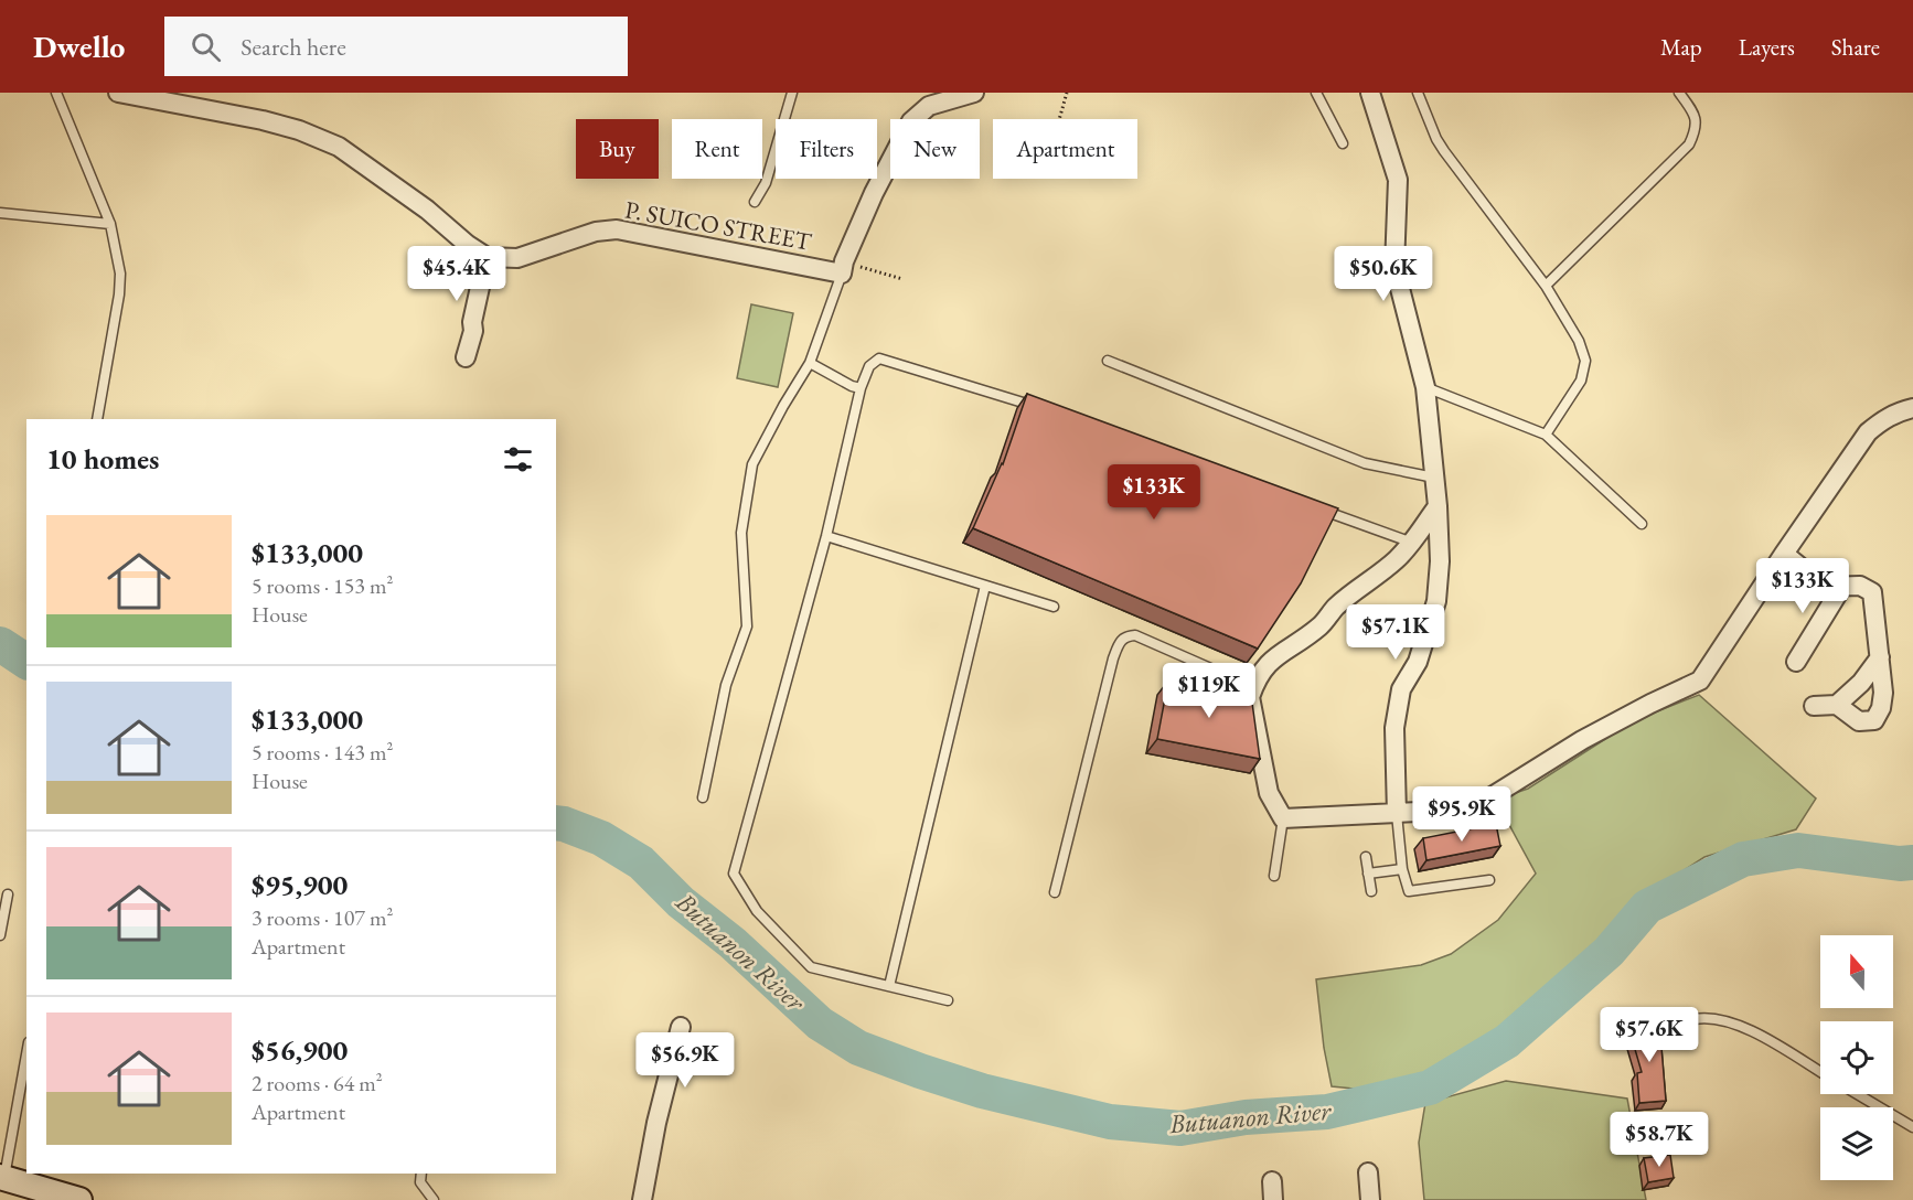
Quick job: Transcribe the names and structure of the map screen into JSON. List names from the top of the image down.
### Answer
{
  "streets": {
    "street": ["P. SUICO STREET"]
  },
  "water": ["Butuanon River"],
  "north": "top",
  "page": {
    "header": "Dwello",
    "search": "Search here",
    "nav": ["Map", "Layers", "Share"],
    "chip": [
      "Buy",
      "Rent",
      "Filters",
      "New",
      "Apartment"
    ],
    "price": [
      "$45.4K",
      "$50.6K",
      "$133K",
      "$133K",
      "$57.1K",
      "$119K",
      "$95.9K",
      "$57.6K",
      "$56.9K",
      "$58.7K"
    ],
    "heading": "10 homes",
    "list": [
      {
        "name": "$133,000",
        "note": "5 rooms · 153 m² · House"
      },
      {
        "name": "$133,000",
        "note": "5 rooms · 143 m² · House"
      },
      {
        "name": "$95,900",
        "note": "3 rooms · 107 m² · Apartment"
      },
      {
        "name": "$56,900",
        "note": "2 rooms · 64 m² · Apartment"
      }
    ]
  }
}
